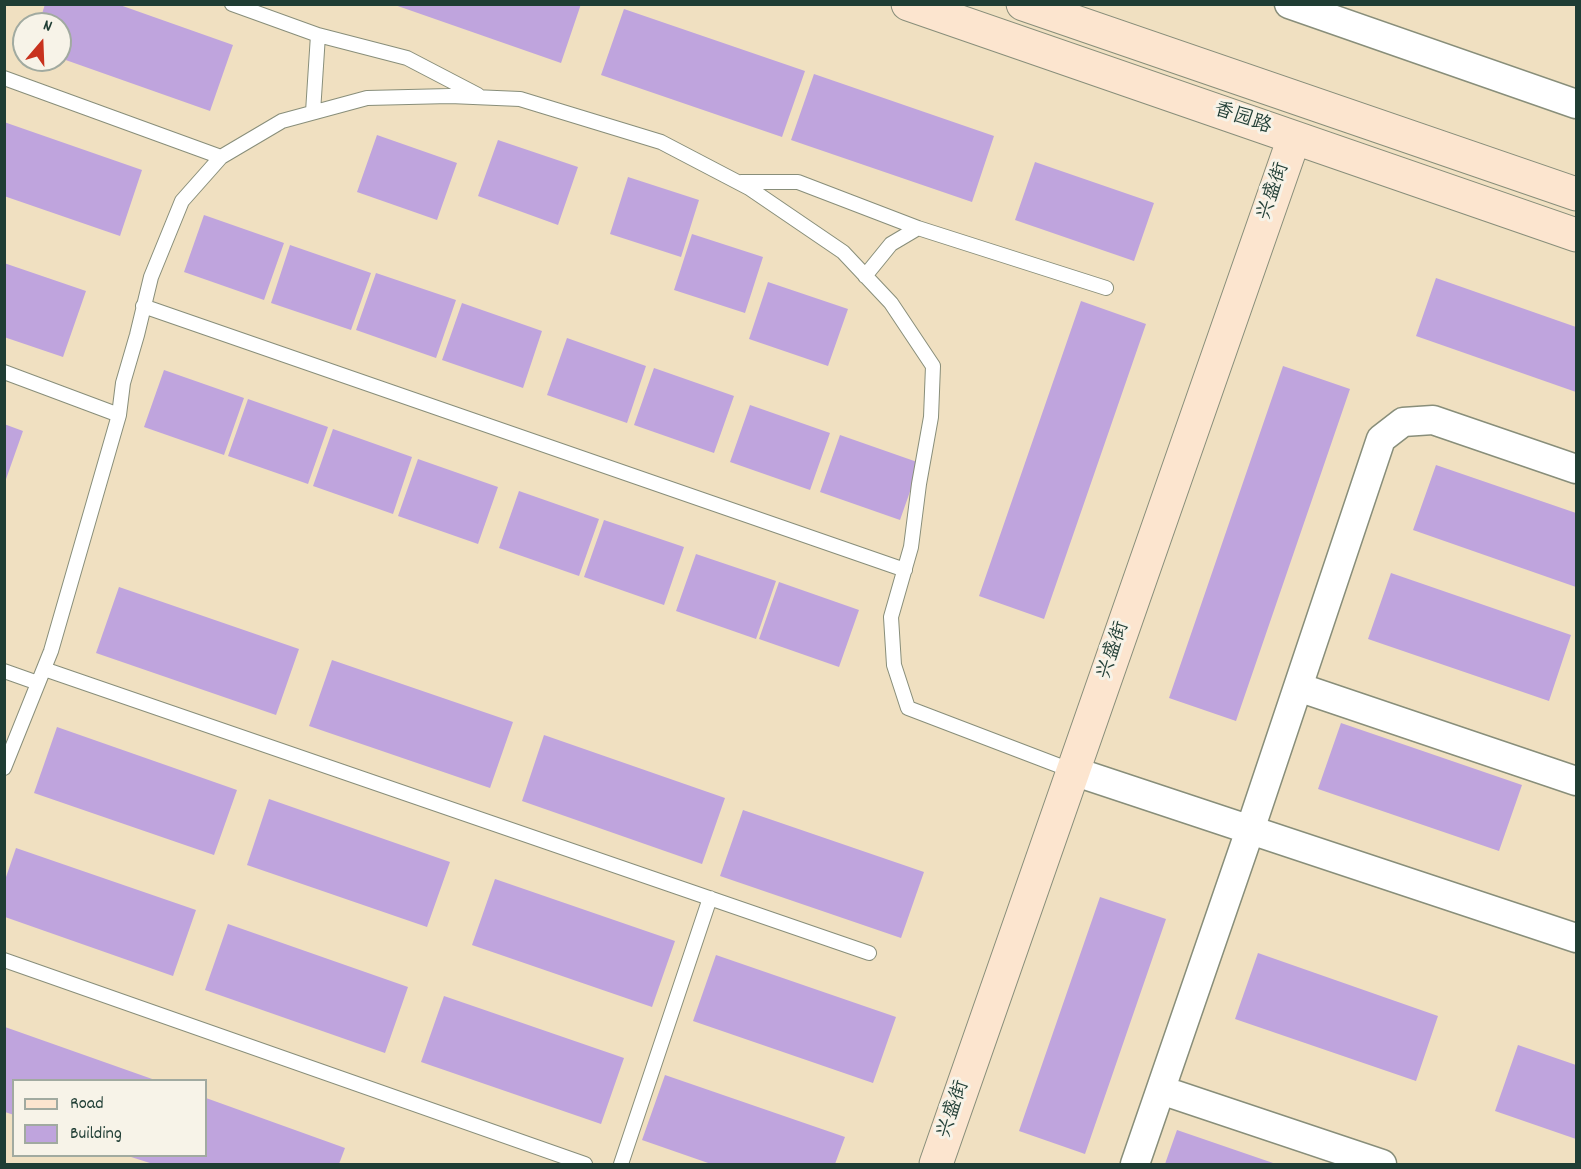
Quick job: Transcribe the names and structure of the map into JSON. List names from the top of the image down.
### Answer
{
  "streets": {
    "street": ["香园路", "兴盛街"]
  },
  "crossings": [
    ["香园路", "兴盛街"]
  ],
  "legend": ["Road", "Building"],
  "north": "top"
}
